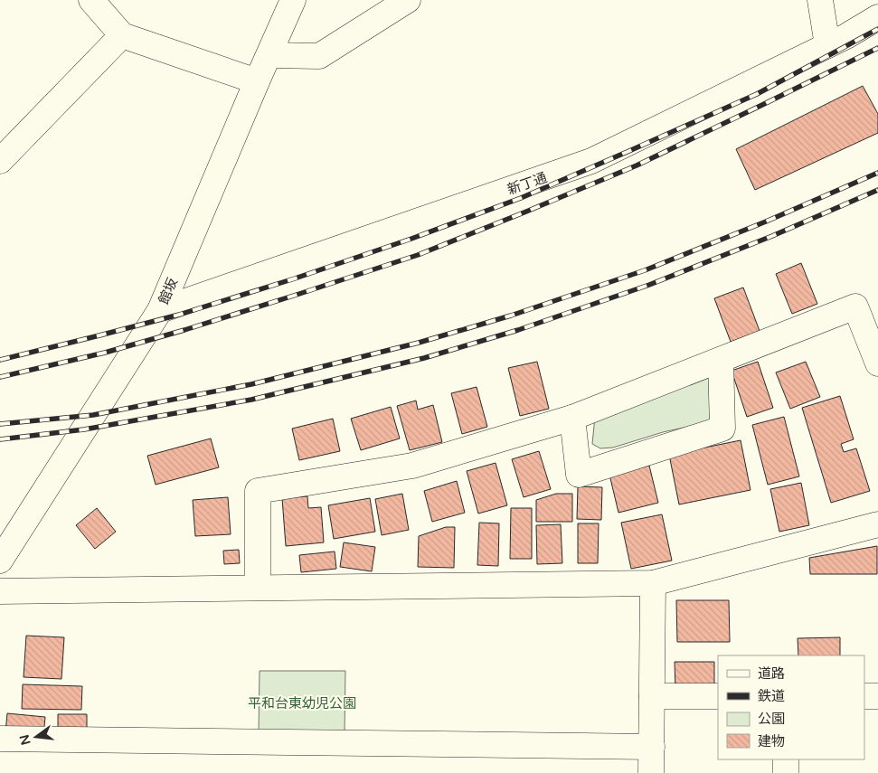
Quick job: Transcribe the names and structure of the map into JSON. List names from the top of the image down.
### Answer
{
  "streets": {
    "street": ["新丁通", "館坂"]
  },
  "crossings": [
    ["新丁通", "館坂"]
  ],
  "parks": ["平和台東幼児公園"],
  "legend": [
    "道路",
    "鉄道",
    "公園",
    "建物"
  ],
  "north": "left"
}
